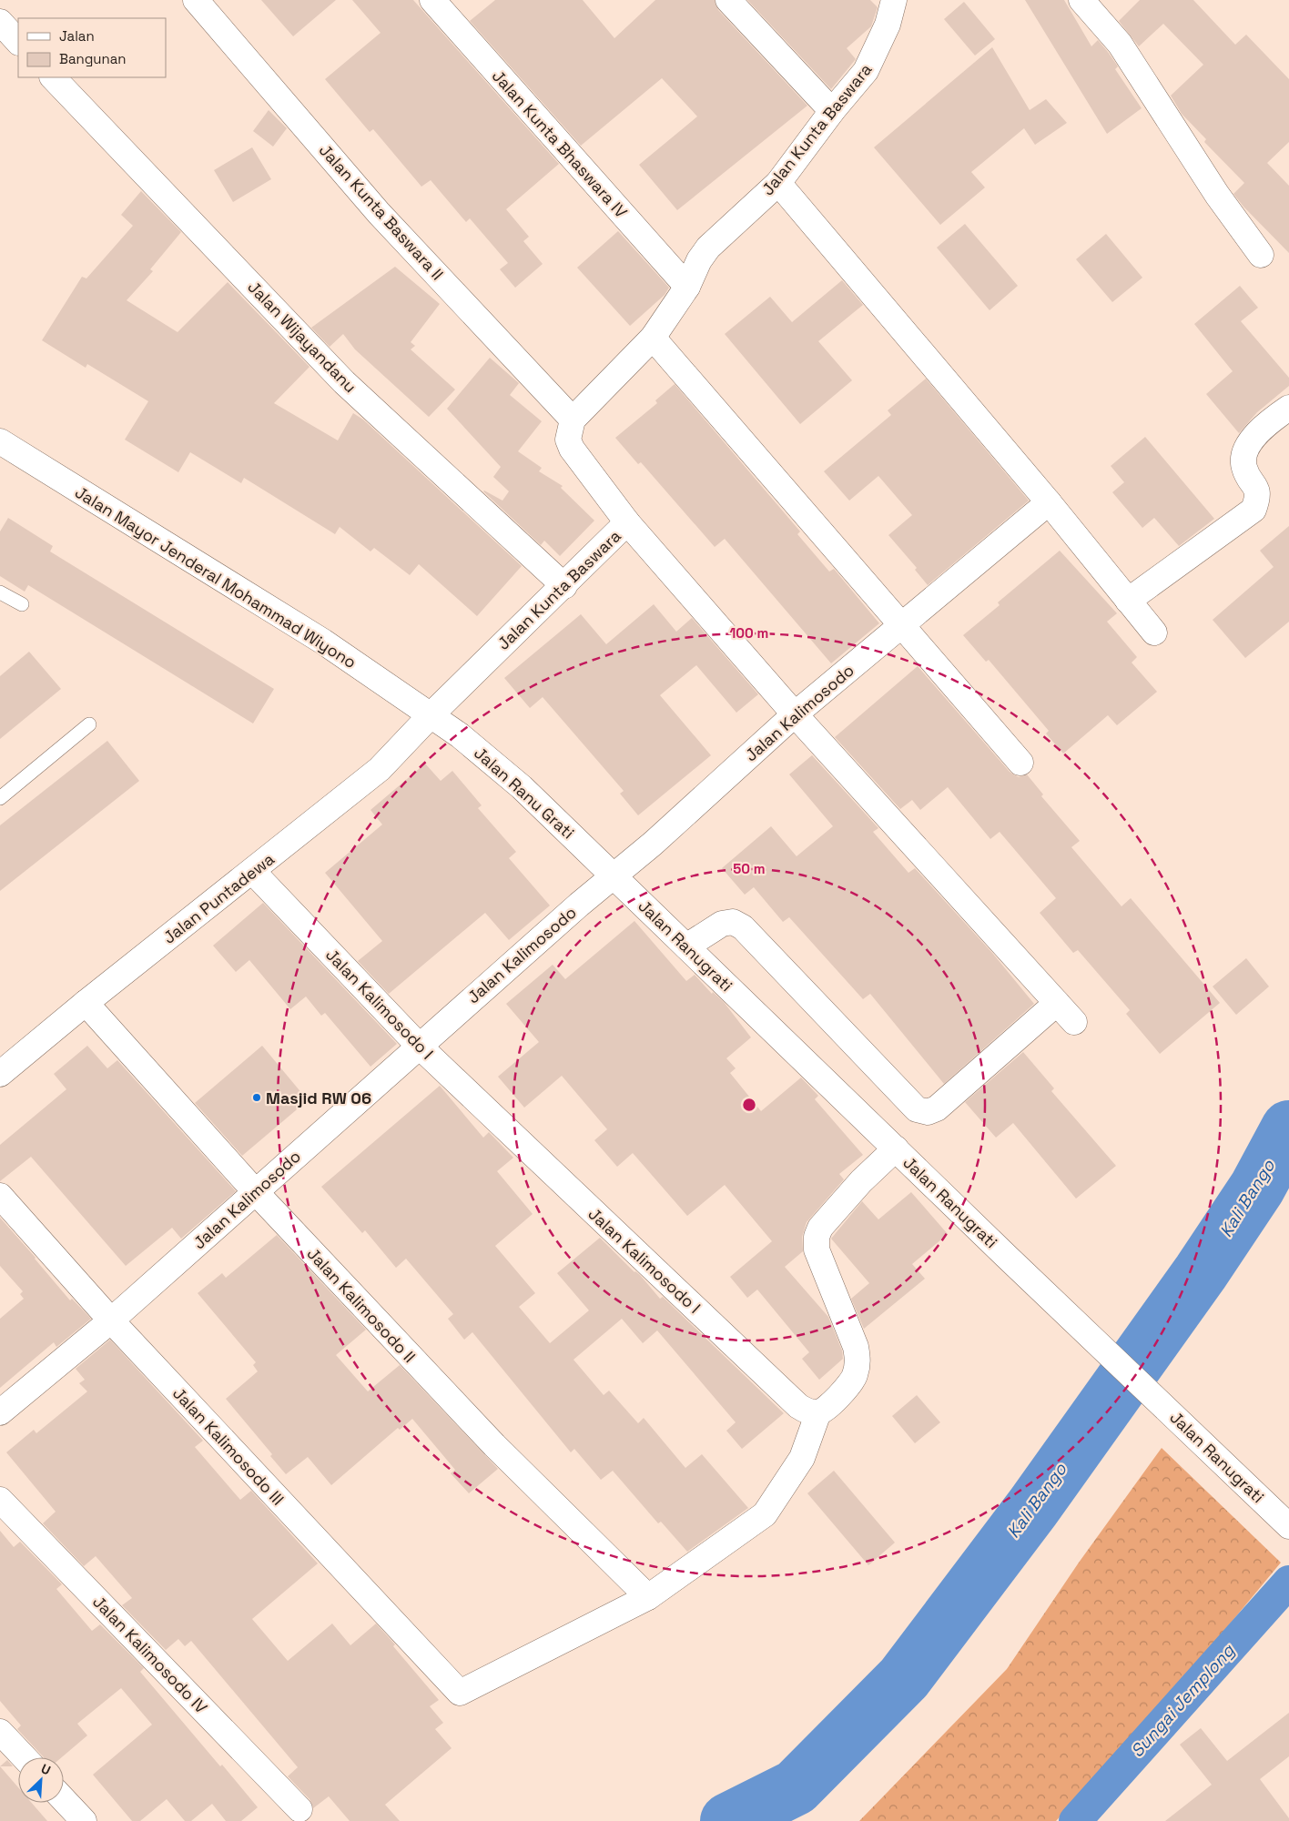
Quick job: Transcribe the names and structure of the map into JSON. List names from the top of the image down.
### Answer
{
  "streets": {
    "street": [
      "Jalan Kunta Baswara",
      "Jalan Kunta Bhaswara IV",
      "Jalan Kunta Baswara II",
      "Jalan Wijayandanu",
      "Jalan Mayor Jenderal Mohammad Wiyono",
      "Jalan Kalimosodo",
      "Jalan Ranu Grati",
      "Jalan Puntadewa",
      "Jalan Ranugrati",
      "Jalan Kalimosodo I",
      "Jalan Kalimosodo II",
      "Jalan Kalimosodo III",
      "Jalan Kalimosodo IV"
    ]
  },
  "crossings": [
    ["Jalan Kunta Baswara", "Jalan Kunta Bhaswara IV"],
    ["Jalan Kunta Baswara", "Jalan Kunta Baswara II"],
    ["Jalan Kunta Baswara", "Jalan Wijayandanu"],
    ["Jalan Kunta Baswara", "Jalan Mayor Jenderal Mohammad Wiyono"],
    ["Jalan Kunta Baswara", "Jalan Ranu Grati"],
    ["Jalan Kunta Baswara", "Jalan Puntadewa"],
    ["Jalan Mayor Jenderal Mohammad Wiyono", "Jalan Ranu Grati"],
    ["Jalan Mayor Jenderal Mohammad Wiyono", "Jalan Puntadewa"],
    ["Jalan Kalimosodo", "Jalan Ranu Grati"],
    ["Jalan Kalimosodo", "Jalan Ranugrati"],
    ["Jalan Kalimosodo", "Jalan Kalimosodo I"],
    ["Jalan Kalimosodo", "Jalan Kalimosodo II"],
    ["Jalan Kalimosodo", "Jalan Kalimosodo III"],
    ["Jalan Ranu Grati", "Jalan Puntadewa"],
    ["Jalan Ranu Grati", "Jalan Ranugrati"],
    ["Jalan Puntadewa", "Jalan Kalimosodo I"],
    ["Jalan Puntadewa", "Jalan Kalimosodo II"],
    ["Jalan Kalimosodo II", "Jalan Kalimosodo III"]
  ],
  "water": ["Kali Bango", "Sungai Jemplong"],
  "places": ["Masjid RW 06"],
  "legend": ["Jalan", "Bangunan"],
  "north": "top right",
  "rings": ["100 m", "50 m"]
}
